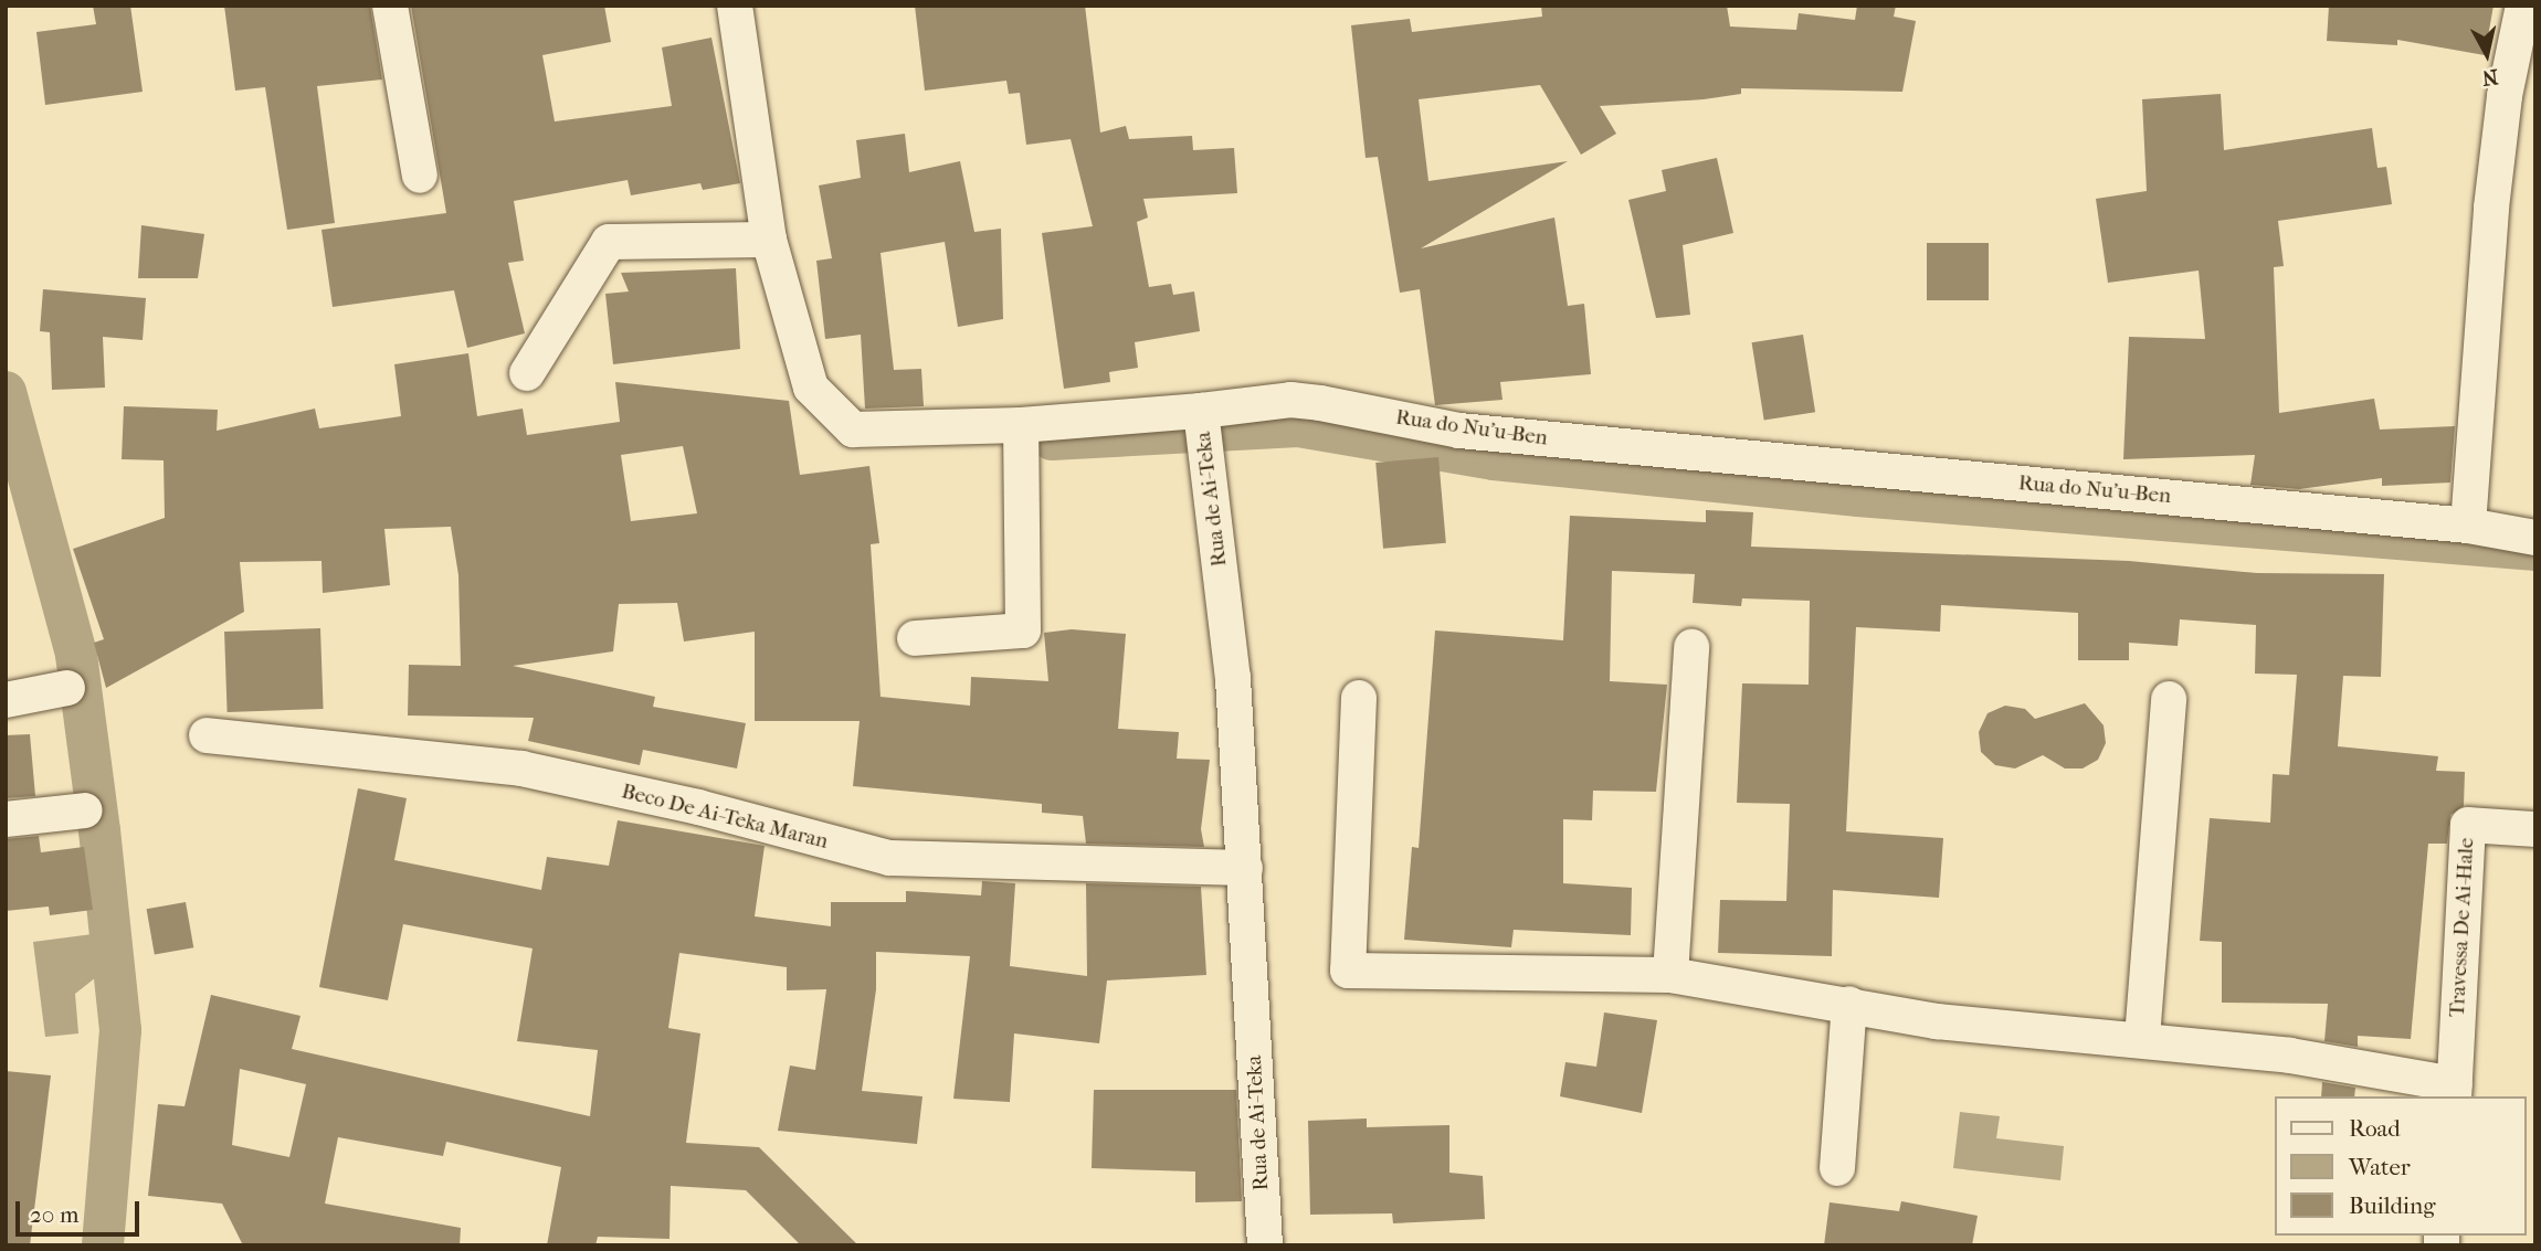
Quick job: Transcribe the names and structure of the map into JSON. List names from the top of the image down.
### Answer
{
  "streets": {
    "street": [
      "Rua do Nu'u-Ben",
      "Rua de Ai-Teka",
      "Beco De Ai-Teka Maran",
      "Travessa De Ai-Hale"
    ]
  },
  "crossings": [
    ["Rua do Nu'u-Ben", "Rua de Ai-Teka"],
    ["Rua de Ai-Teka", "Beco De Ai-Teka Maran"]
  ],
  "legend": ["Road", "Water", "Building"],
  "scale_bar": "20 m",
  "north": "bottom"
}
